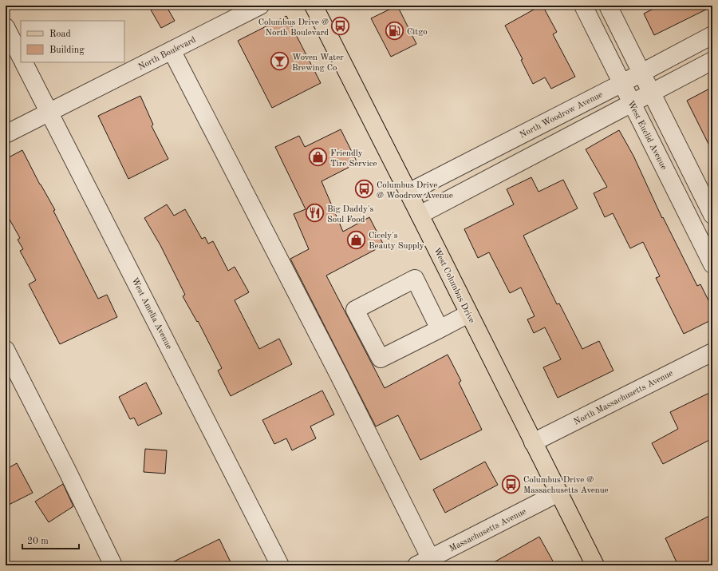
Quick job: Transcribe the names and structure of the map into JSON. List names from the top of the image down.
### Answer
{
  "streets": {
    "main road": ["West Columbus Drive"],
    "street": [
      "North Boulevard",
      "North Woodrow Avenue",
      "West Euclid Avenue",
      "West Amelia Avenue",
      "North Massachusetts Avenue",
      "Massachusetts Avenue"
    ]
  },
  "crossings": [
    ["North Boulevard", "West Amelia Avenue"],
    ["North Woodrow Avenue", "West Euclid Avenue"],
    ["North Woodrow Avenue", "West Columbus Drive"],
    ["West Columbus Drive", "North Massachusetts Avenue"],
    ["West Columbus Drive", "Massachusetts Avenue"]
  ],
  "places": {
    "bus stop": ["Columbus Drive @ North Boulevard", "Columbus Drive @ Woodrow Avenue", "Columbus Drive @ Massachusetts Avenue"],
    "fuel station": ["Citgo"],
    "bar": ["Woven Water Brewing Co"],
    "shop": ["Friendly Tire Service", "Cicely's Beauty Supply"],
    "restaurant": ["Big Daddy's Soul Food"]
  },
  "legend": ["Road", "Building"],
  "scale_bar": "20 m"
}
